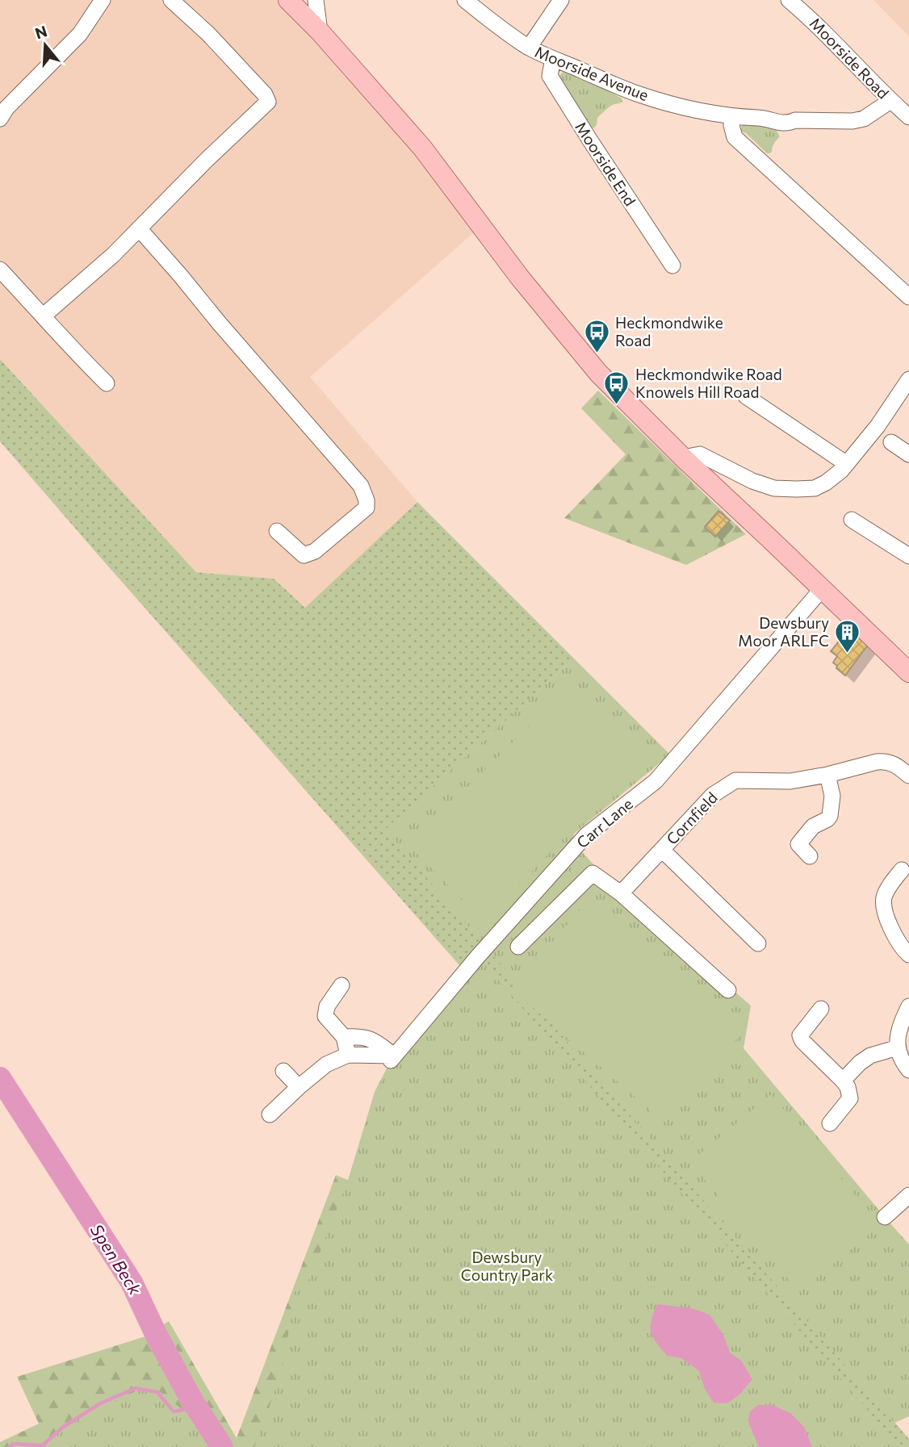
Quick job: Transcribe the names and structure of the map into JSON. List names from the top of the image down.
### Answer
{
  "streets": {
    "street": [
      "Moorside Road",
      "Moorside Avenue",
      "Moorside End",
      "Cornfield",
      "Carr Lane"
    ]
  },
  "crossings": [
    ["Moorside Road", "Moorside Avenue"],
    ["Moorside Avenue", "Moorside End"]
  ],
  "water": ["Spen Beck"],
  "parks": ["Dewsbury Country Park"],
  "places": {
    "bus stop": ["Heckmondwike Road", "Heckmondwike Road Knowels Hill Road"],
    "building": ["Dewsbury Moor ARLFC"]
  },
  "north": "top"
}
